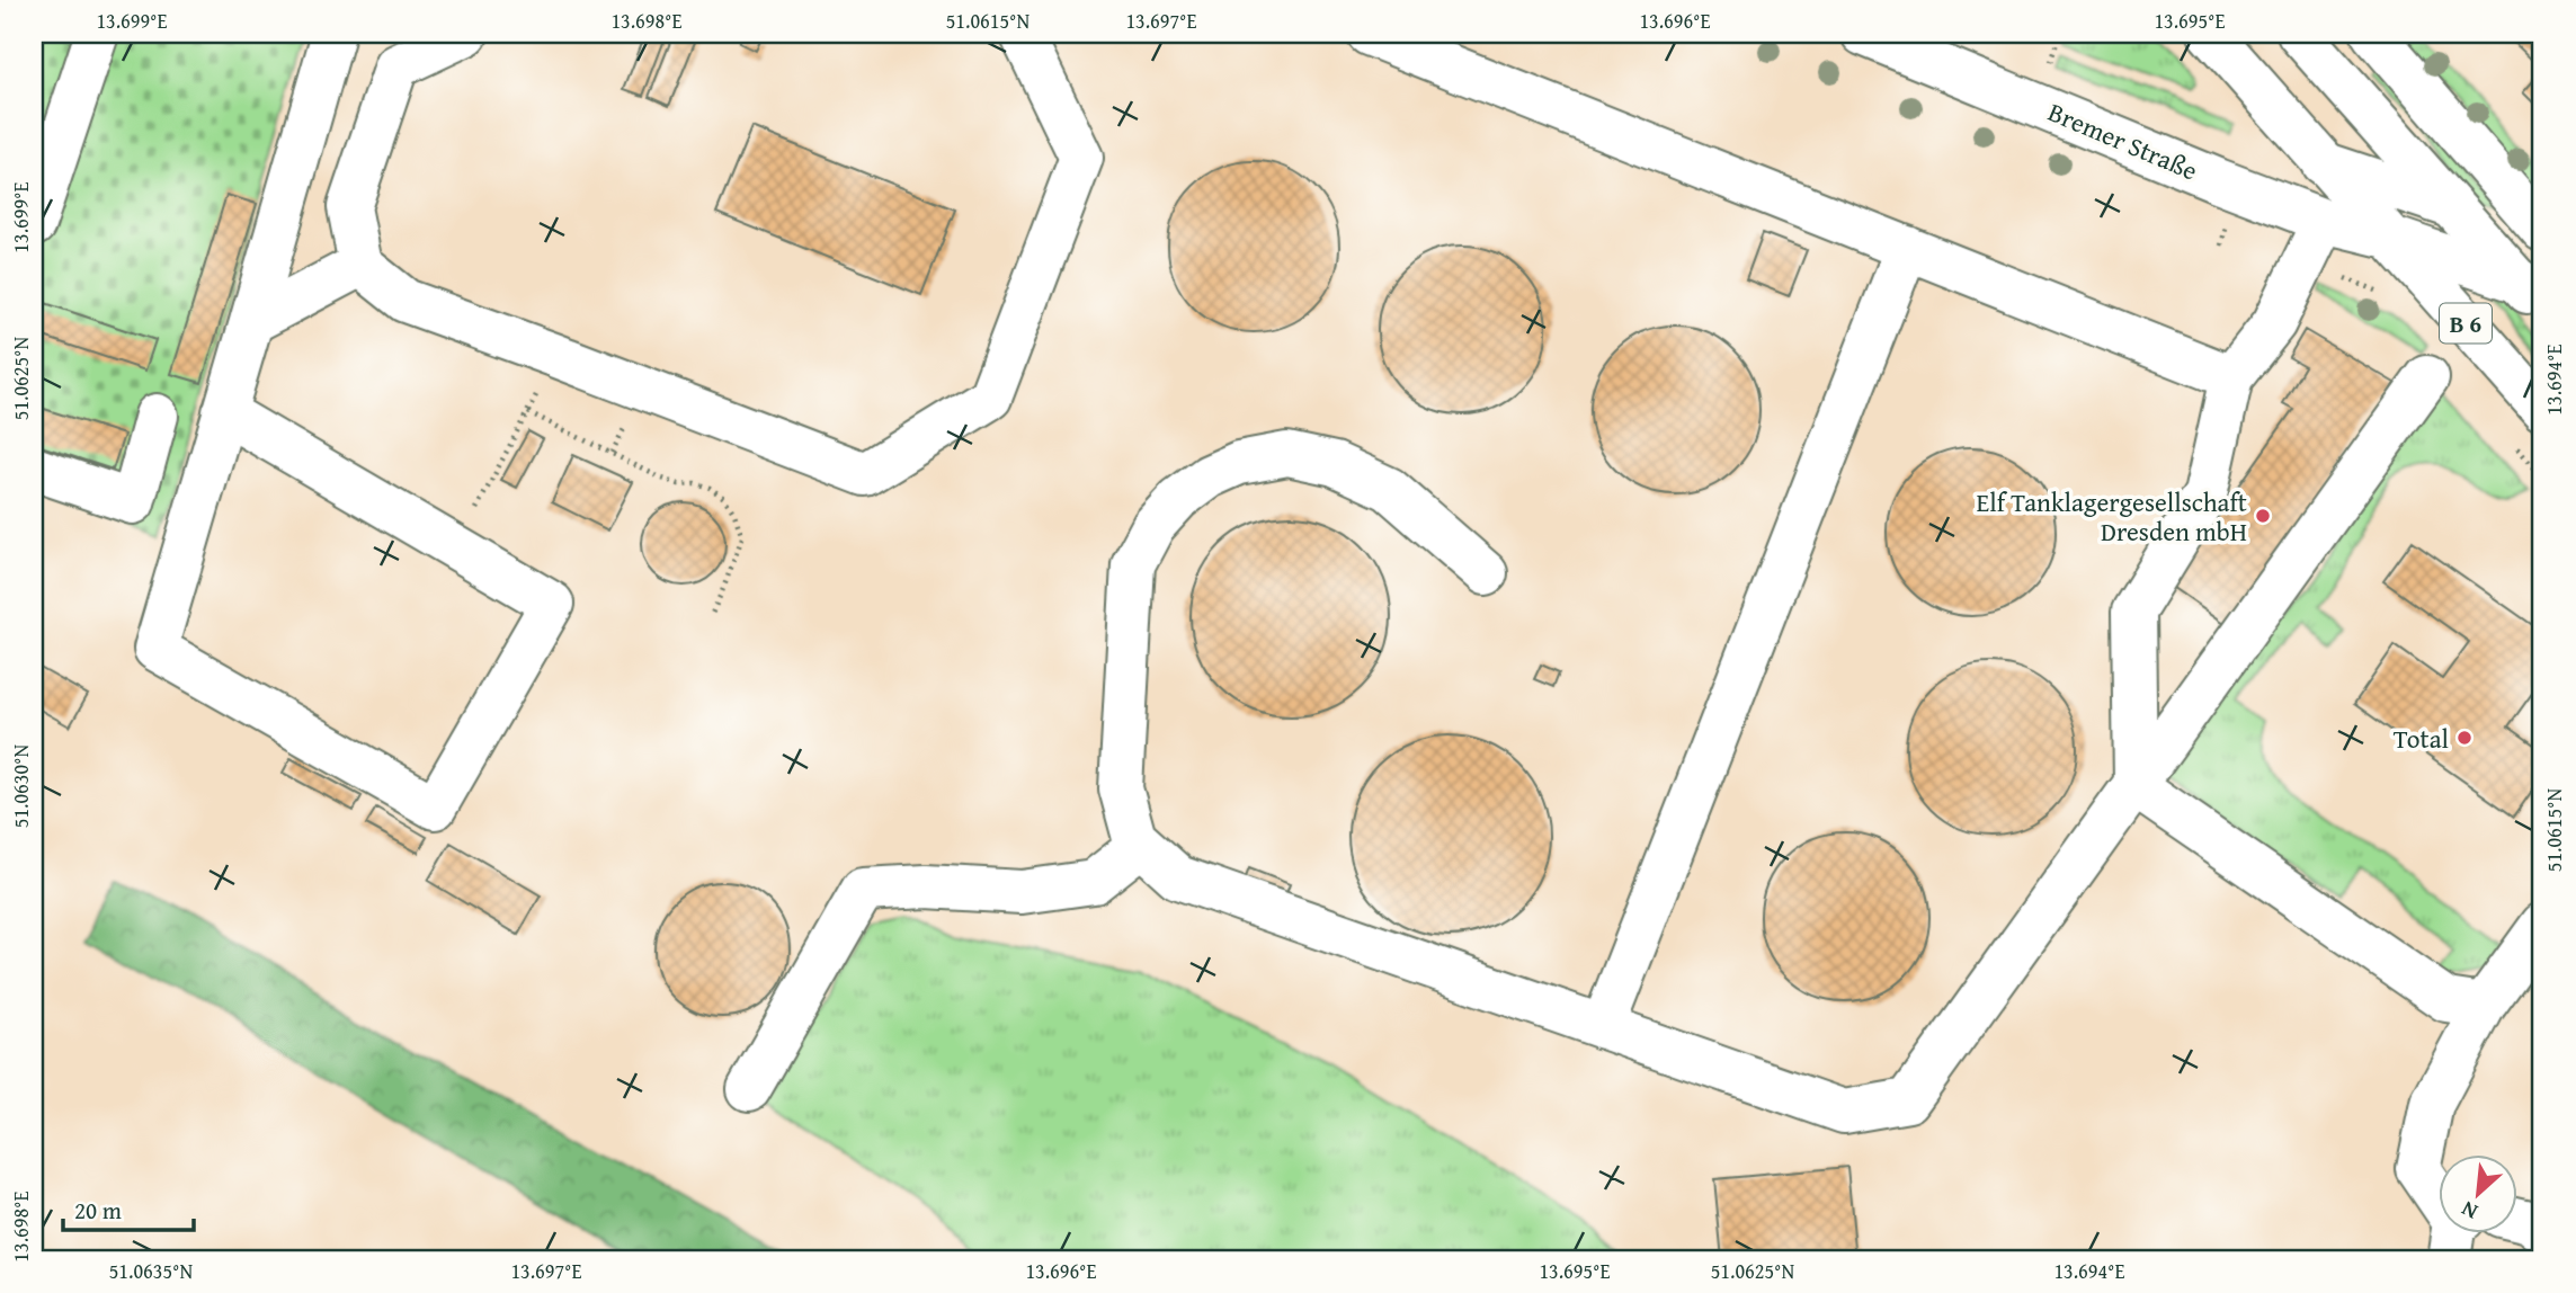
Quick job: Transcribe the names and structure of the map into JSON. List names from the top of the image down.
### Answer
{
  "streets": {
    "main road": ["Bremer Straße", "B 6"]
  },
  "crossings": [
    ["Bremer Straße", "B 6"]
  ],
  "places": ["Elf Tanklagergesellschaft Dresden mbH", "Total"],
  "scale_bar": "20 m",
  "north": "bottom left",
  "coordinates": [
    "13.699°E",
    "13.698°E",
    "51.0615°N",
    "13.697°E",
    "13.696°E",
    "13.695°E",
    "51.0625°N",
    "13.694°E",
    "51.0630°N",
    "51.0635°N"
  ]
}
